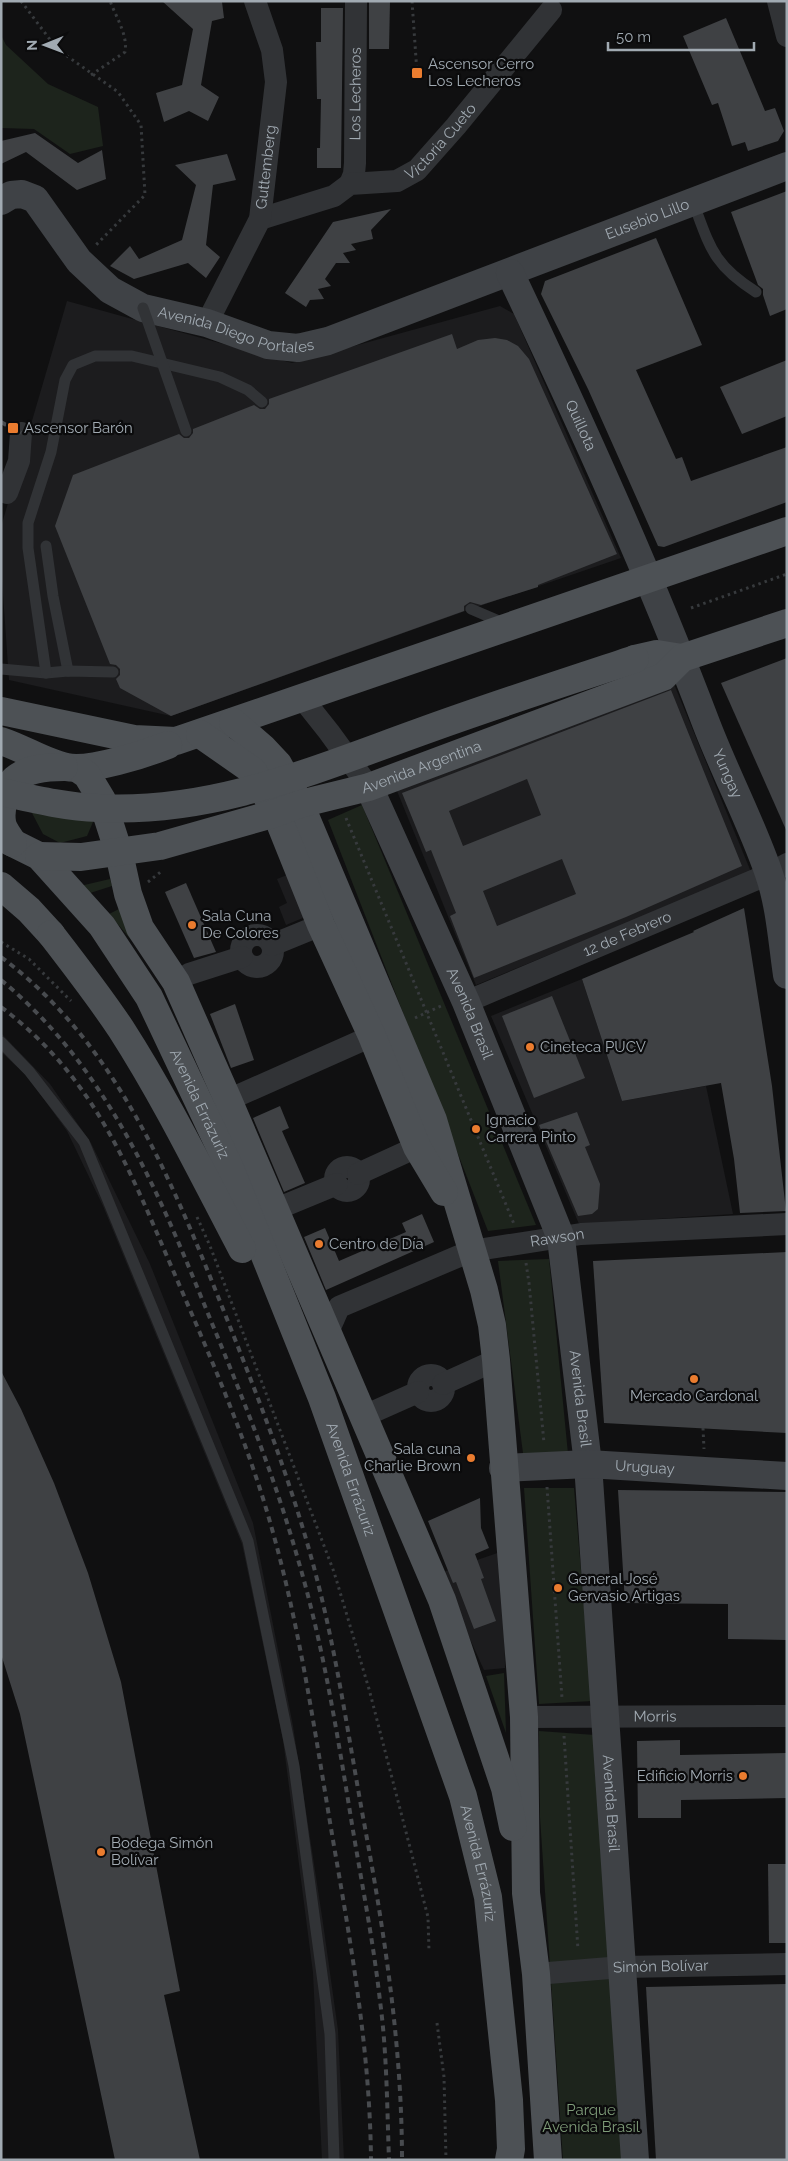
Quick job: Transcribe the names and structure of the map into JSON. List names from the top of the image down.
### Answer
{
  "streets": {
    "main road": ["Avenida Argentina", "Avenida Errázuriz"],
    "street": [
      "Los Lecheros",
      "Victoria Cueto",
      "Guttemberg",
      "Eusebio Lillo",
      "Avenida Diego Portales",
      "Quillota",
      "Yungay",
      "12 de Febrero",
      "Avenida Brasil",
      "Rawson",
      "Uruguay",
      "Morris",
      "Simón Bolívar"
    ]
  },
  "crossings": [
    ["Los Lecheros", "Victoria Cueto"],
    ["Victoria Cueto", "Guttemberg"],
    ["Guttemberg", "Avenida Diego Portales"],
    ["Eusebio Lillo", "Avenida Diego Portales"],
    ["Eusebio Lillo", "Quillota"],
    ["Avenida Diego Portales", "Quillota"],
    ["Quillota", "Yungay"],
    ["Avenida Argentina", "Yungay"],
    ["Avenida Argentina", "Avenida Brasil"],
    ["Avenida Argentina", "Avenida Errázuriz"],
    ["Yungay", "12 de Febrero"],
    ["12 de Febrero", "Avenida Brasil"],
    ["Avenida Brasil", "Rawson"],
    ["Avenida Brasil", "Uruguay"],
    ["Avenida Brasil", "Morris"],
    ["Avenida Brasil", "Simón Bolívar"]
  ],
  "parks": ["Parque Avenida Brasil"],
  "places": {
    "transit": ["Ascensor Cerro Los Lecheros", "Ascensor Barón"],
    "other": [
      "Sala Cuna De Colores",
      "Cineteca PUCV",
      "Ignacio Carrera Pinto",
      "Centro de Día",
      "Mercado Cardonal",
      "Sala cuna Charlie Brown",
      "General José Gervasio Artigas",
      "Edificio Morris",
      "Bodega Simón Bolívar"
    ]
  },
  "scale_bar": "50 m",
  "north": "left"
}
